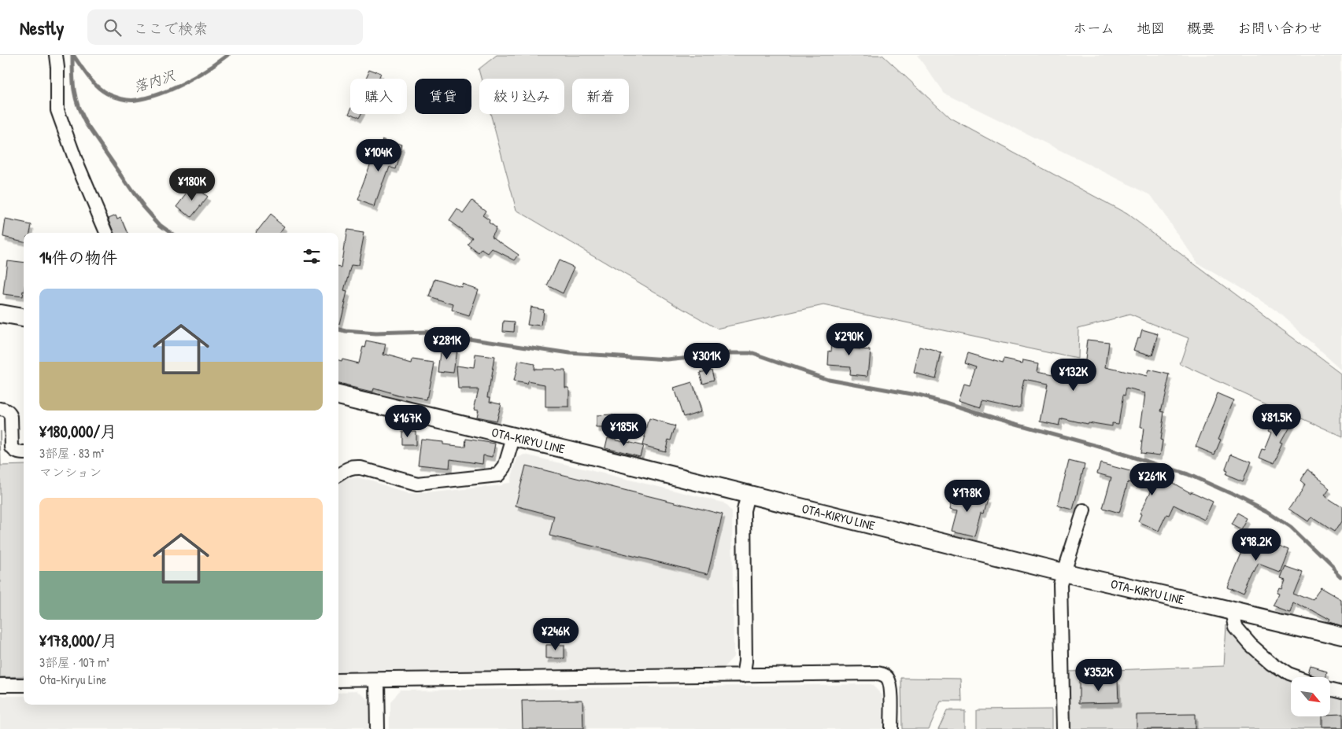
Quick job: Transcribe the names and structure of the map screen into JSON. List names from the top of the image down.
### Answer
{
  "streets": {
    "main road": ["OTA-KIRYU LINE"]
  },
  "water": ["落内沢"],
  "north": "bottom right",
  "page": {
    "header": "Nestly",
    "search": "ここで検索",
    "nav": [
      "ホーム",
      "地図",
      "概要",
      "お問い合わせ"
    ],
    "chip": [
      "購入",
      "賃貸",
      "絞り込み",
      "新着"
    ],
    "price": [
      "¥104K",
      "¥180K",
      "¥290K",
      "¥281K",
      "¥301K",
      "¥132K",
      "¥81.5K",
      "¥167K",
      "¥185K",
      "¥261K",
      "¥178K",
      "¥98.2K",
      "¥246K",
      "¥352K"
    ],
    "heading": "14件の物件",
    "list": [
      {
        "name": "¥180,000/月",
        "note": "3部屋 · 83 m² · マンション"
      },
      {
        "name": "¥178,000/月",
        "note": "3部屋 · 107 m² · Ota-Kiryu Line"
      }
    ]
  }
}
